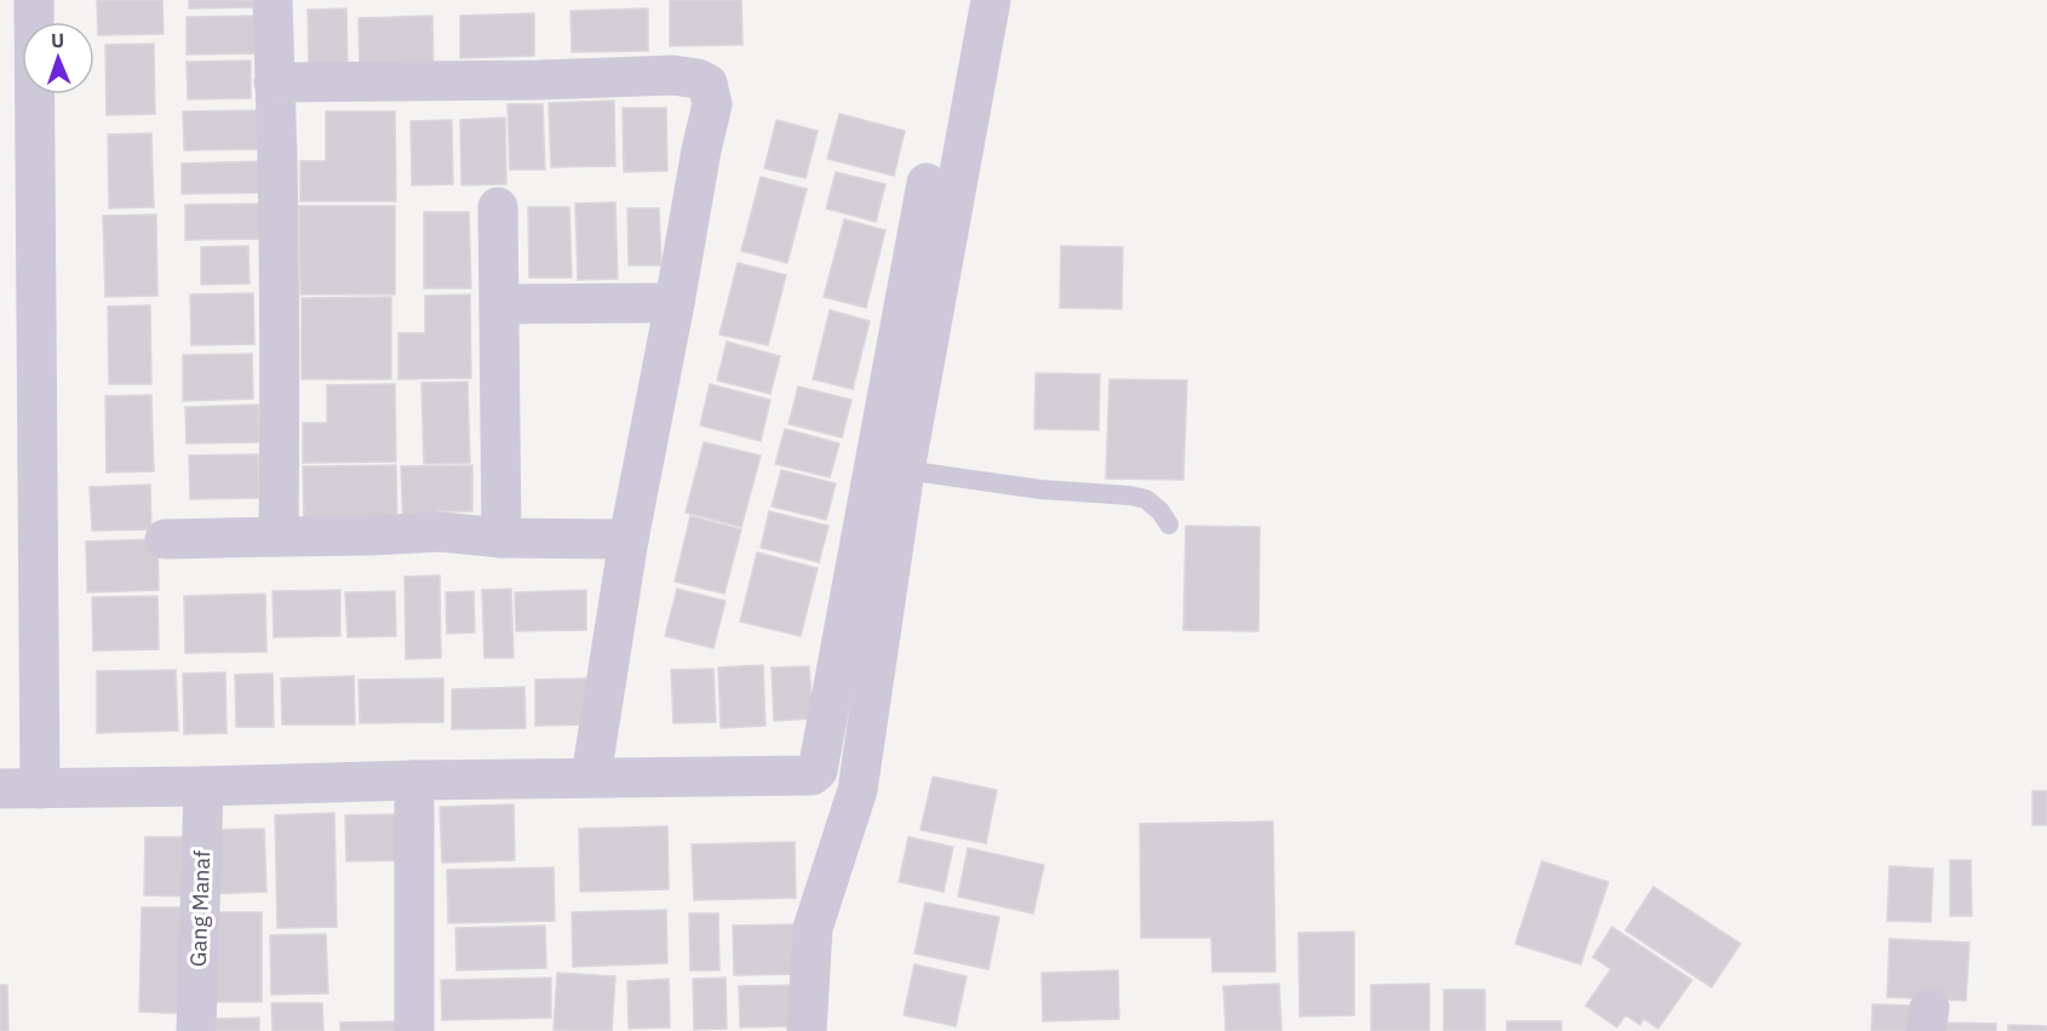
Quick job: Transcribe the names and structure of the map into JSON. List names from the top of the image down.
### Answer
{
  "streets": {
    "street": ["Gang Manaf"]
  },
  "north": "top"
}
